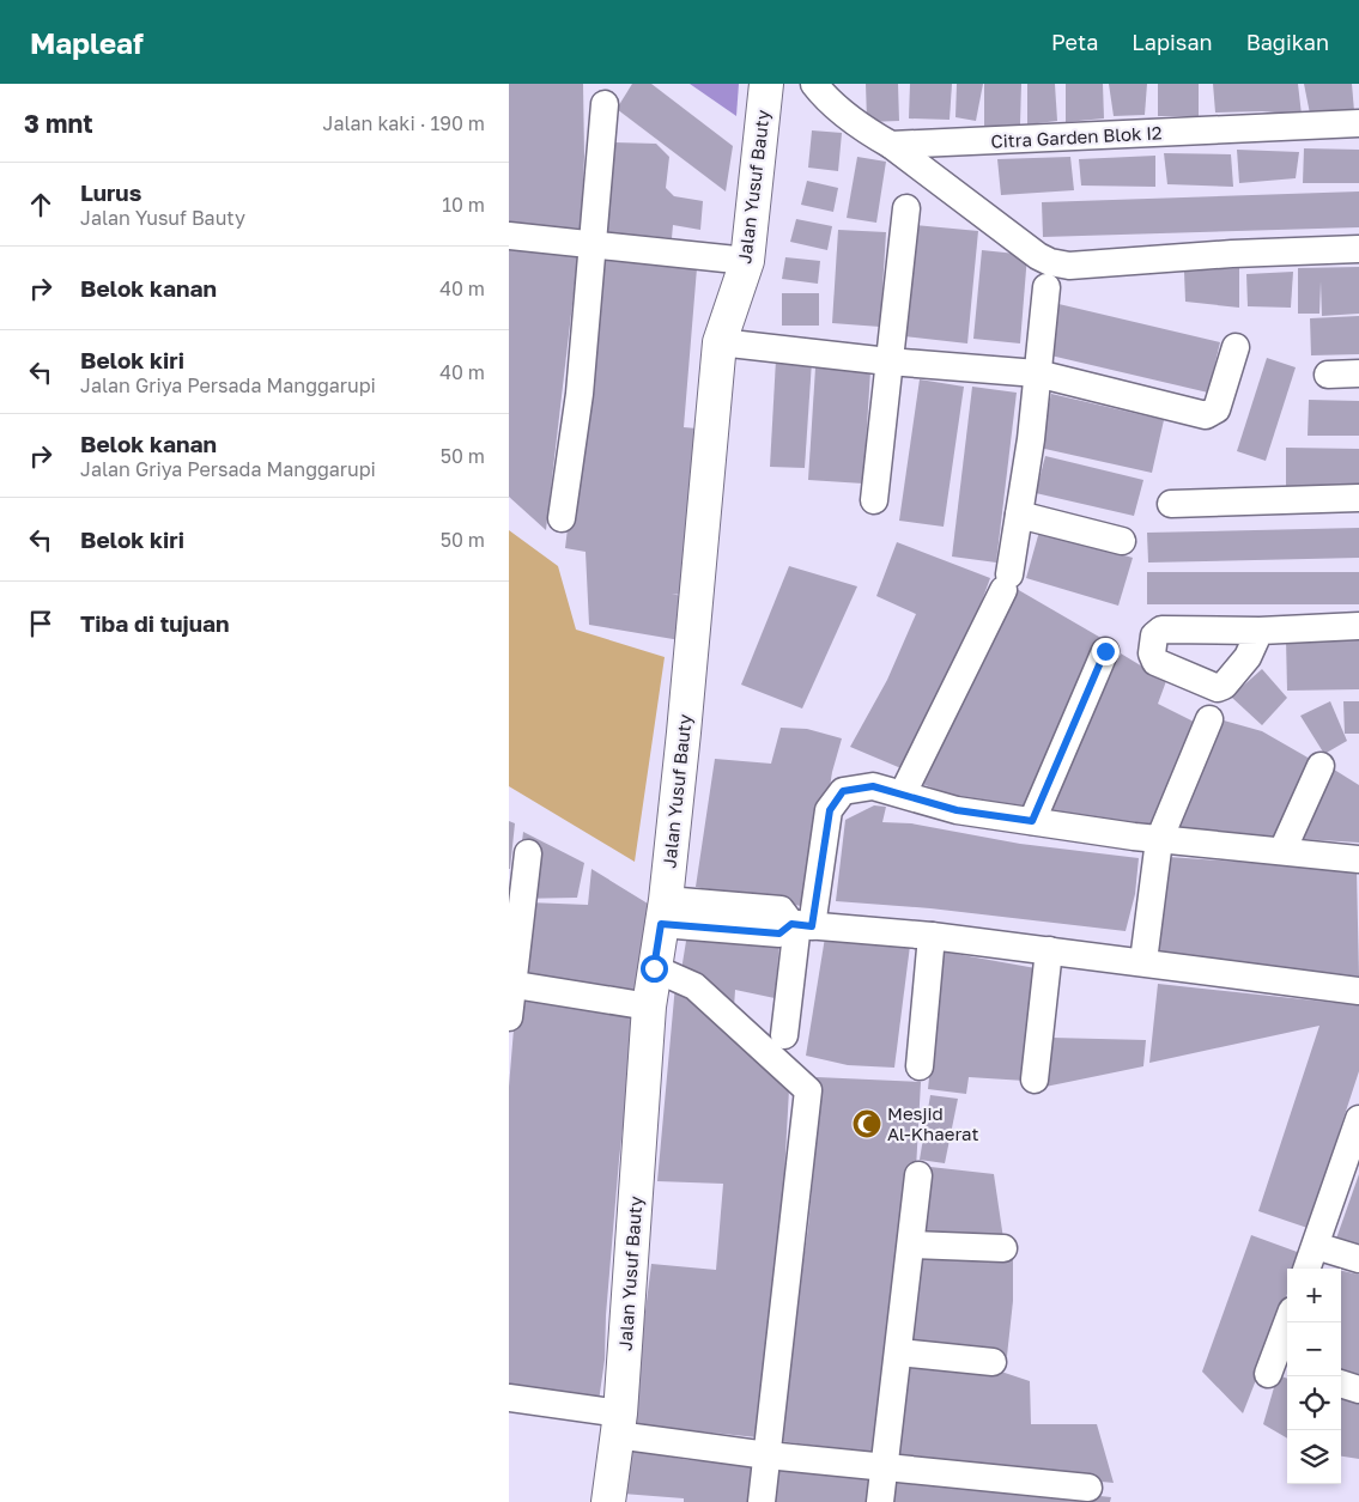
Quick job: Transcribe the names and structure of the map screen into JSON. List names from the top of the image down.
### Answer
{
  "streets": {
    "street": ["Citra Garden Blok I2", "Jalan Yusuf Bauty"]
  },
  "places": {
    "mosque": ["Mesjid Al-Khaerat"]
  },
  "page": {
    "header": "Mapleaf",
    "nav": ["Peta", "Lapisan", "Bagikan"],
    "heading": ["3 mnt", "Jalan kaki · 190 m"],
    "list": [
      ["Lurus", "Jalan Yusuf Bauty", "10 m"],
      ["Belok kanan", "40 m"],
      ["Belok kiri", "Jalan Griya Persada Manggarupi", "40 m"],
      ["Belok kanan", "Jalan Griya Persada Manggarupi", "50 m"],
      ["Belok kiri", "50 m"],
      "Tiba di tujuan"
    ],
    "map_buttons": ["+", "−"]
  }
}
